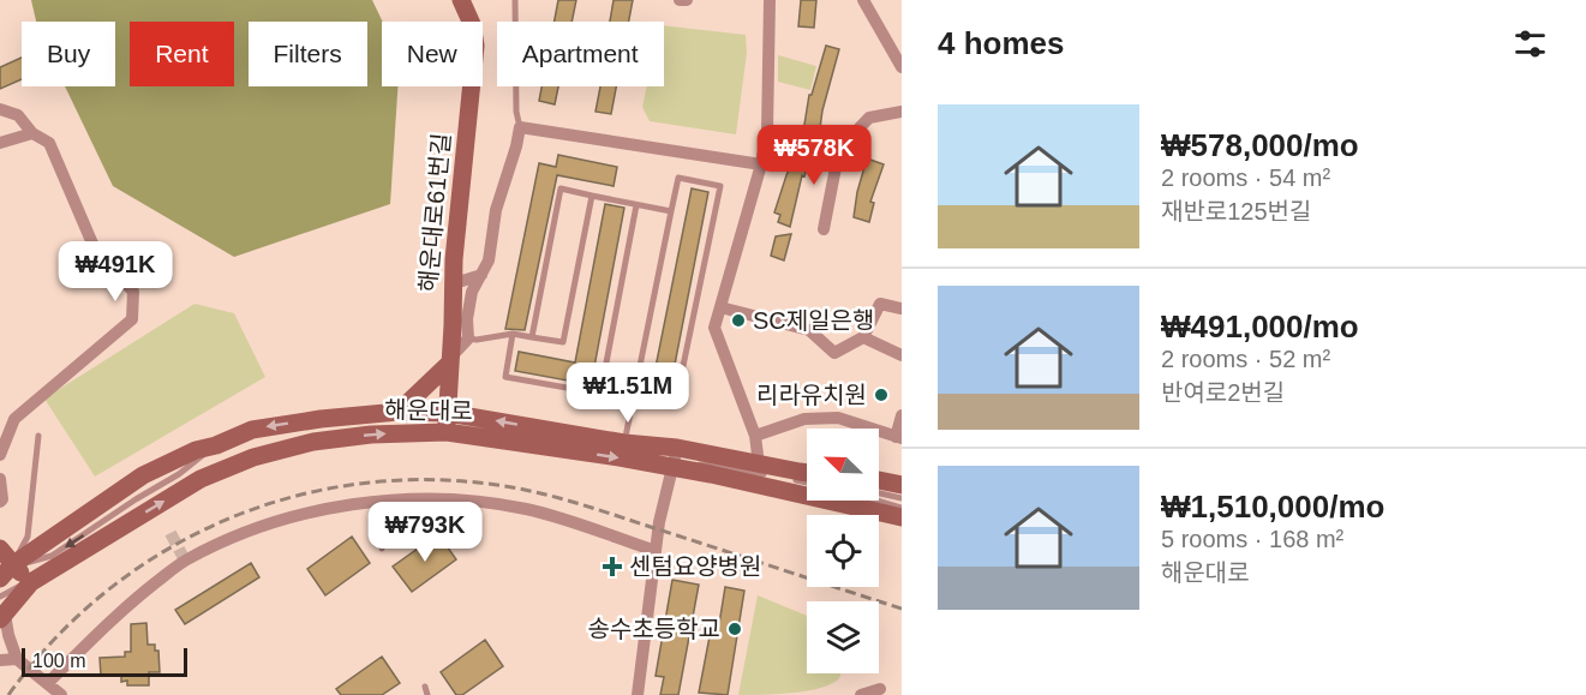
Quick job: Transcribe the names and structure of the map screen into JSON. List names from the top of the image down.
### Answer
{
  "streets": {
    "main road": ["해운대로61번길", "해운대로"]
  },
  "crossings": [
    ["해운대로61번길", "해운대로"]
  ],
  "places": {
    "other": ["SC제일은행", "리라유치원", "송수초등학교"],
    "health": ["센텀요양병원"]
  },
  "scale_bar": "100 m",
  "north": "top left",
  "page": {
    "heading": "4 homes",
    "chip": [
      "Buy",
      "Rent",
      "Filters",
      "New",
      "Apartment"
    ],
    "list": [
      {
        "name": "₩578,000/mo",
        "note": "2 rooms · 54 m² · 재반로125번길"
      },
      {
        "name": "₩491,000/mo",
        "note": "2 rooms · 52 m² · 반여로2번길"
      },
      {
        "name": "₩1,510,000/mo",
        "note": "5 rooms · 168 m² · 해운대로"
      }
    ],
    "price": [
      "₩578K",
      "₩491K",
      "₩1.51M",
      "₩793K"
    ],
    "scale": "100 m"
  }
}
